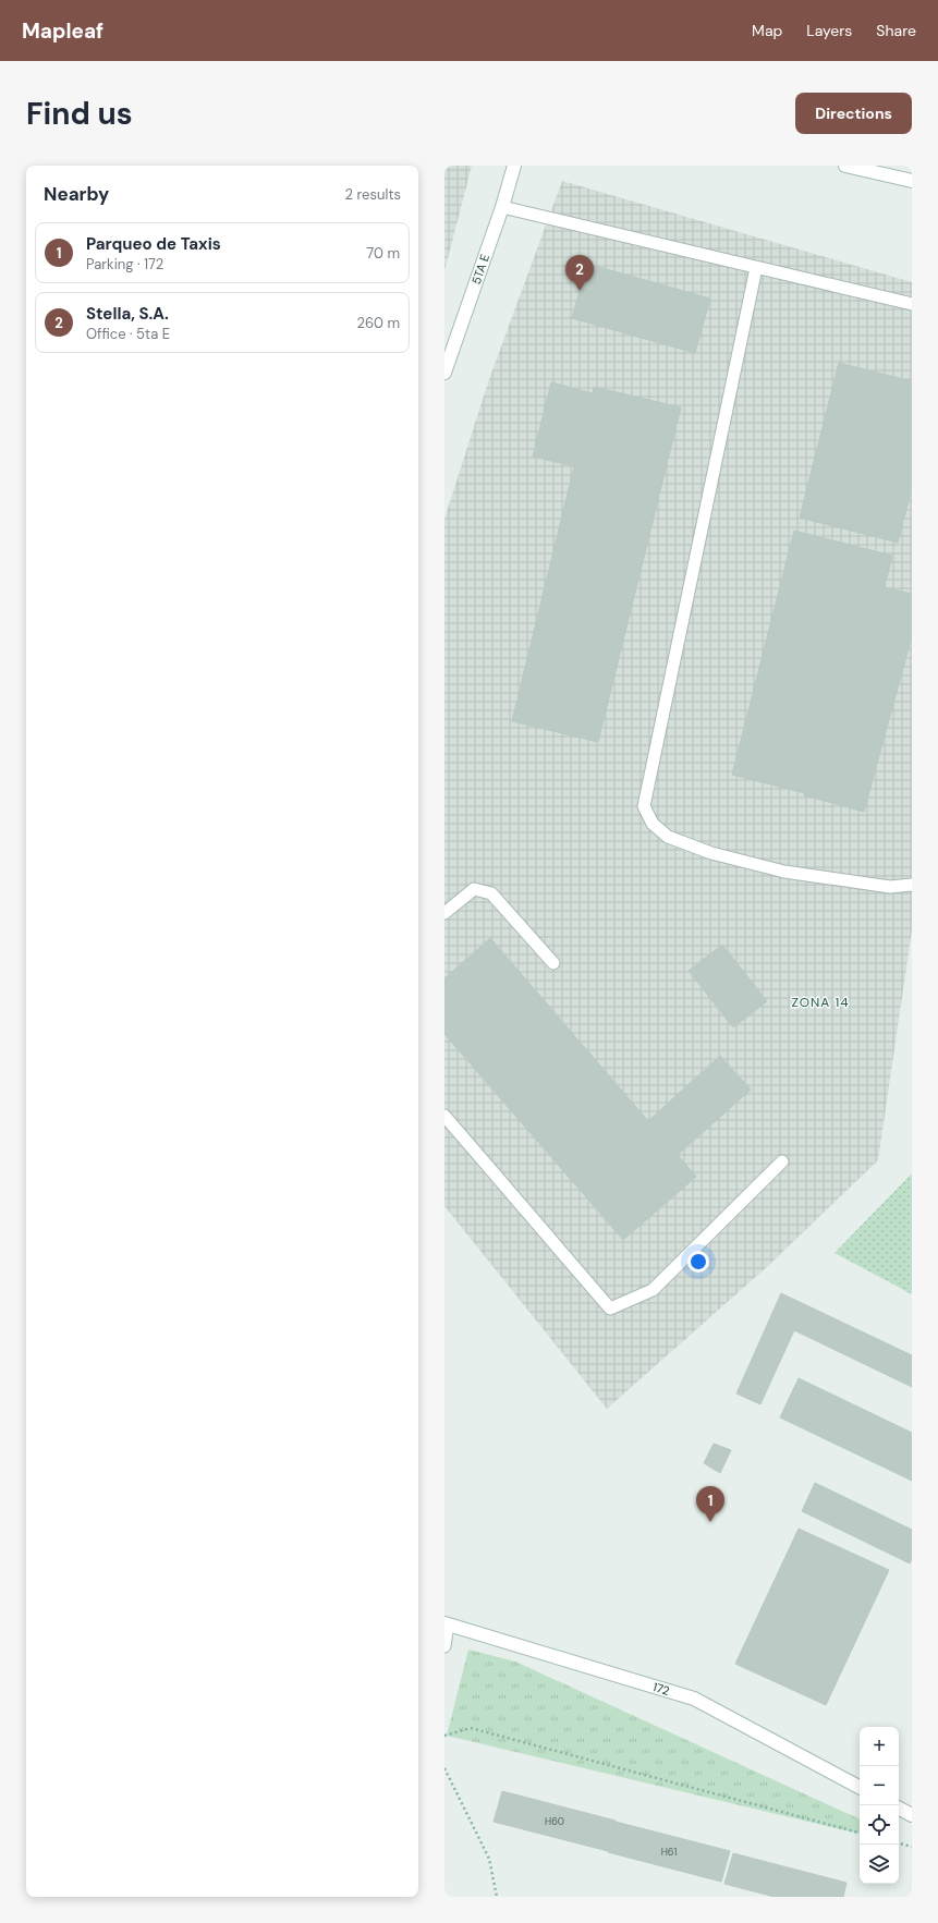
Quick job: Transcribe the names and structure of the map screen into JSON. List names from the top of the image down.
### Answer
{
  "streets": {
    "street": ["5TA E", "172"]
  },
  "districts": ["ZONA 14"],
  "house_numbers": ["H60", "H61"],
  "page": {
    "header": "Mapleaf",
    "nav": ["Map", "Layers", "Share"],
    "buttons": "Directions",
    "title": "Find us",
    "heading": ["Nearby", "2 results"],
    "list": [
      {
        "mark": "1",
        "name": "Parqueo de Taxis",
        "note": "Parking · 172",
        "value": "70 m"
      },
      {
        "mark": "2",
        "name": "Stella, S.A.",
        "note": "Office · 5ta E",
        "value": "260 m"
      }
    ],
    "pins": ["2", "1"],
    "map_buttons": ["+", "−"]
  }
}
